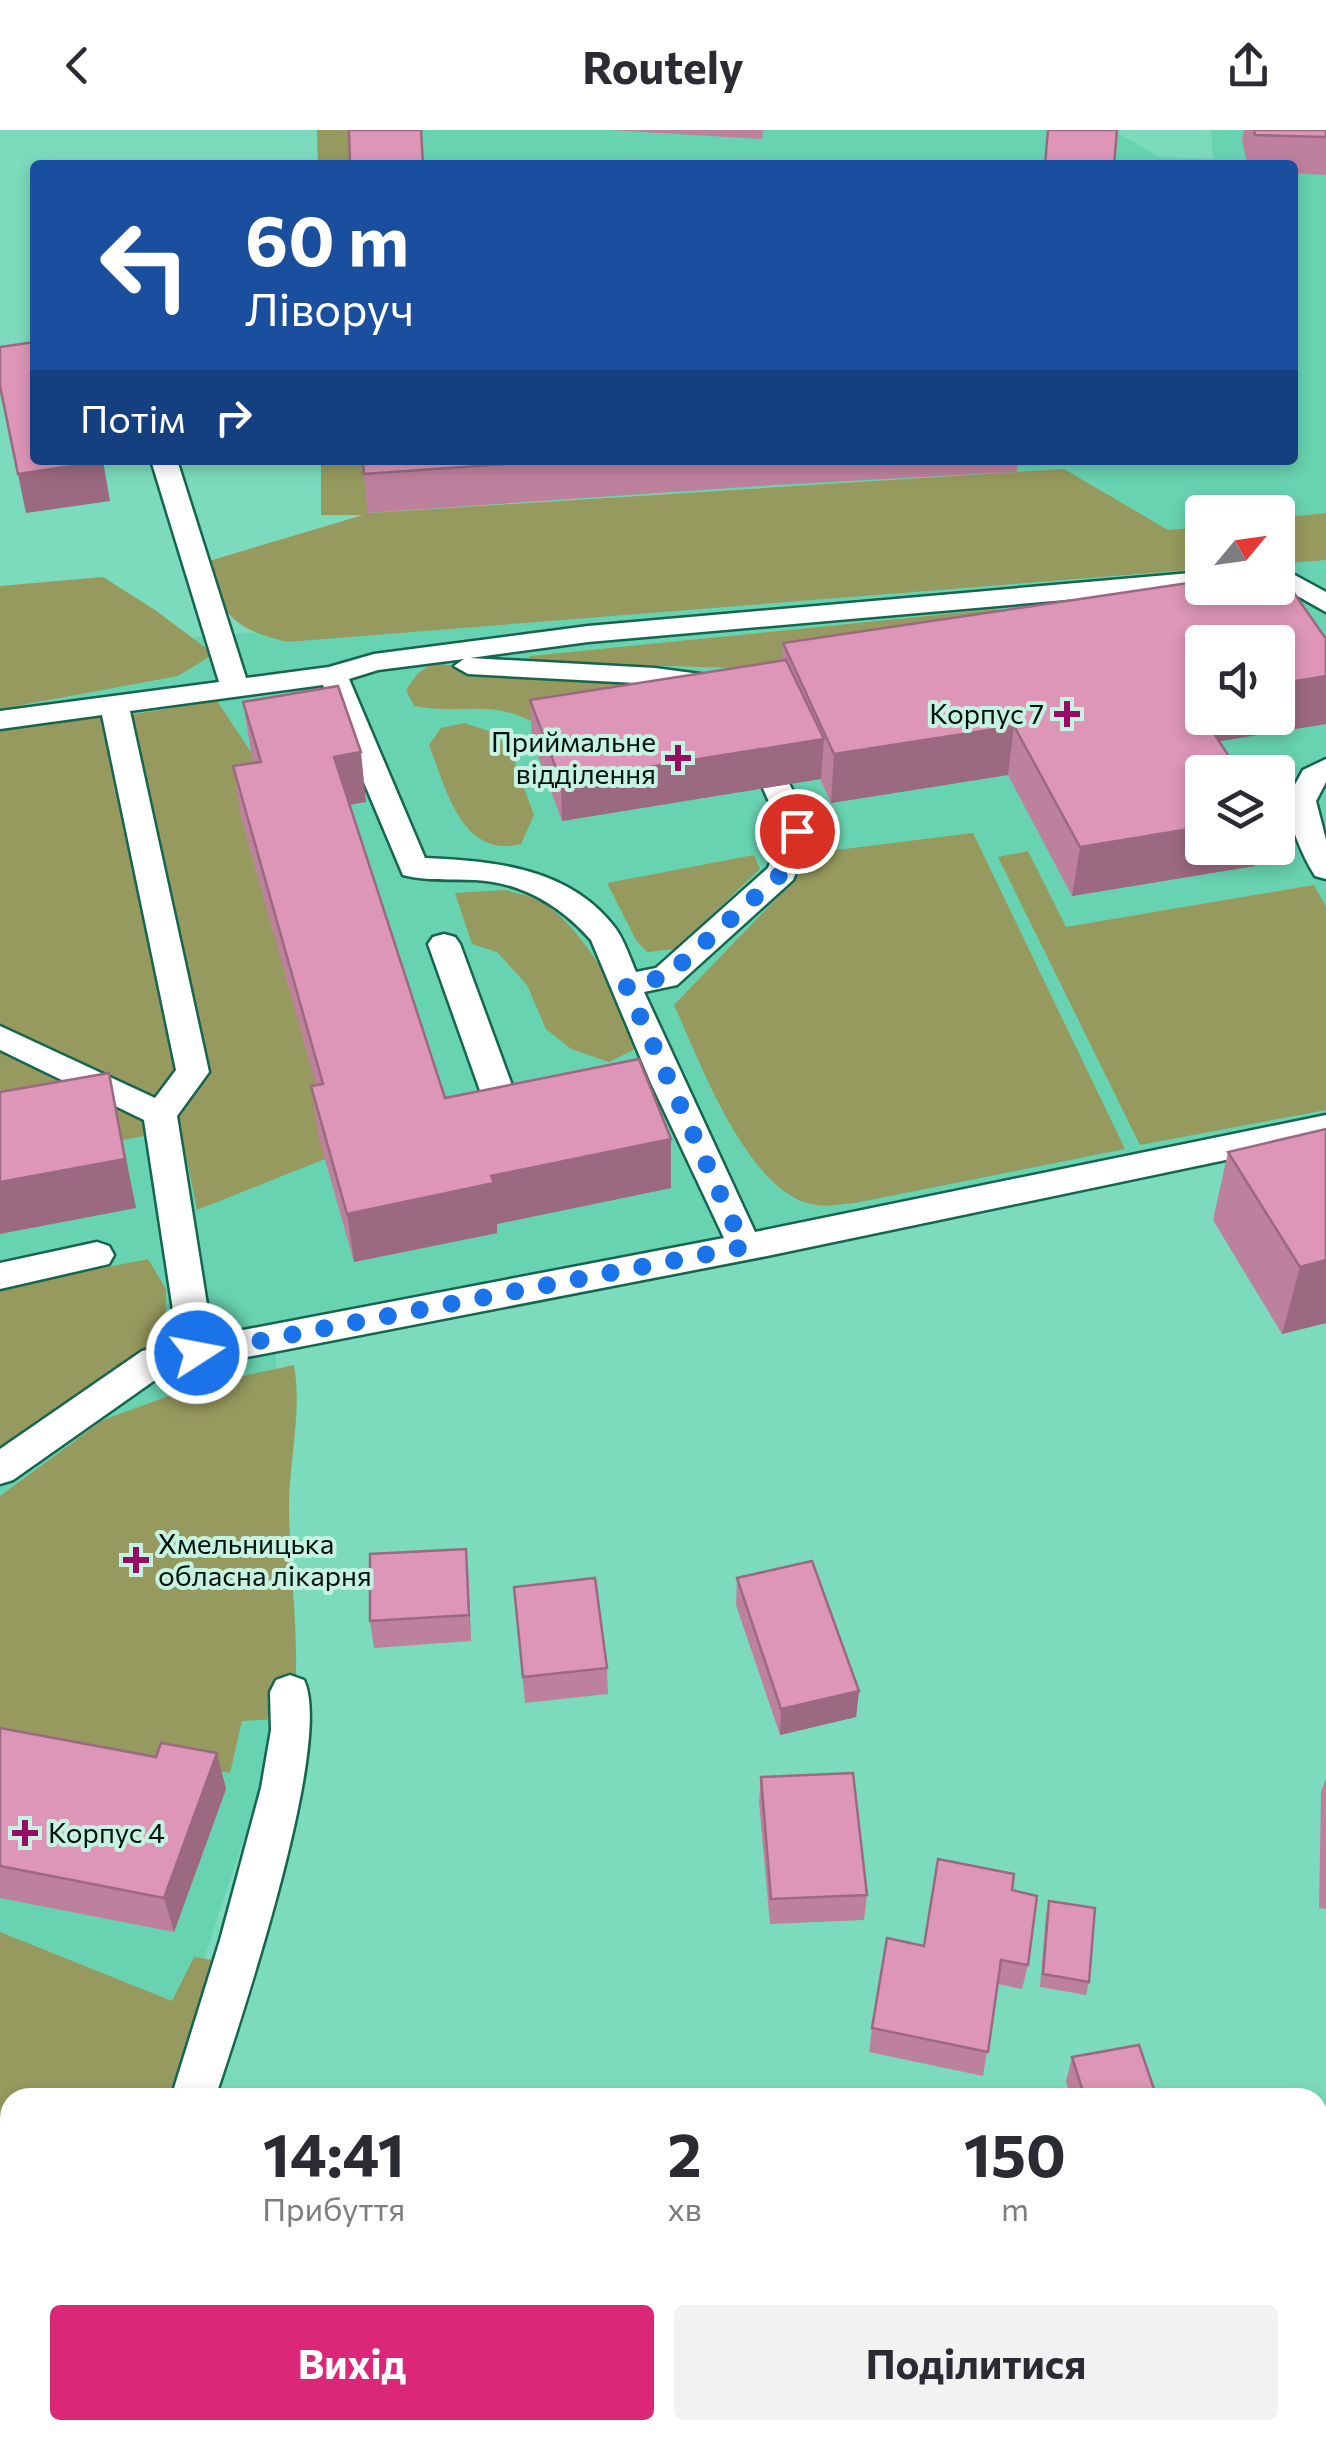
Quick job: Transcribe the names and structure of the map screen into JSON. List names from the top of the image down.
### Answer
{
  "places": {
    "health": [
      "Корпус 7",
      "Приймальне відділення",
      "Хмельницька обласна лікарня",
      "Корпус 4"
    ]
  },
  "north": "top right",
  "page": {
    "header": "Routely",
    "turn": ["60 m", "Ліворуч"],
    "then": "Потім",
    "eta": [
      "14:41",
      "Прибуття",
      "2",
      "хв",
      "150",
      "m"
    ],
    "buttons": ["Вихід", "Поділитися"]
  }
}
